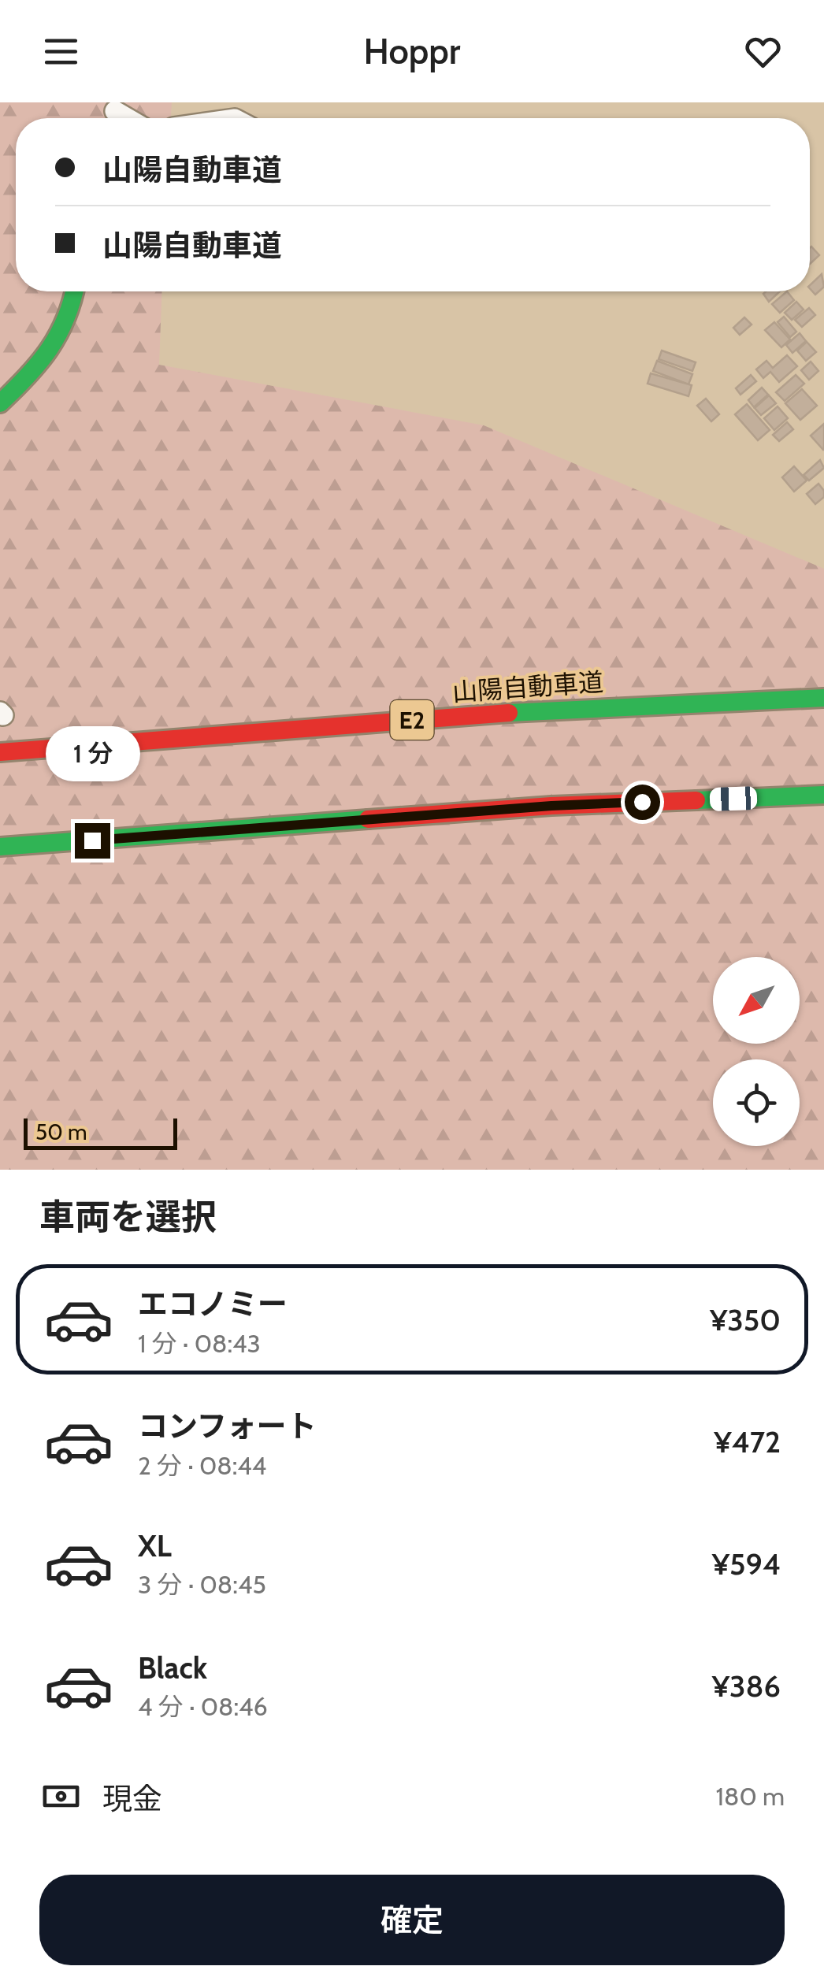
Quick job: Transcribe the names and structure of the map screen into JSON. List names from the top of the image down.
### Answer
{
  "streets": {
    "main road": ["山陽自動車道", "E2"]
  },
  "scale_bar": "50 m",
  "north": "bottom left",
  "page": {
    "header": "Hoppr",
    "banner": ["山陽自動車道", "山陽自動車道"],
    "bubble": "1 分",
    "scale": "50 m",
    "heading": "車両を選択",
    "list": [
      {
        "name": "エコノミー",
        "note": "1 分 · 08:43",
        "value": "¥350"
      },
      {
        "name": "コンフォート",
        "note": "2 分 · 08:44",
        "value": "¥472"
      },
      {
        "name": "XL",
        "note": "3 分 · 08:45",
        "value": "¥594"
      },
      {
        "name": "Black",
        "note": "4 分 · 08:46",
        "value": "¥386"
      }
    ],
    "pay": ["現金", "180 m"],
    "buttons": "確定"
  }
}
